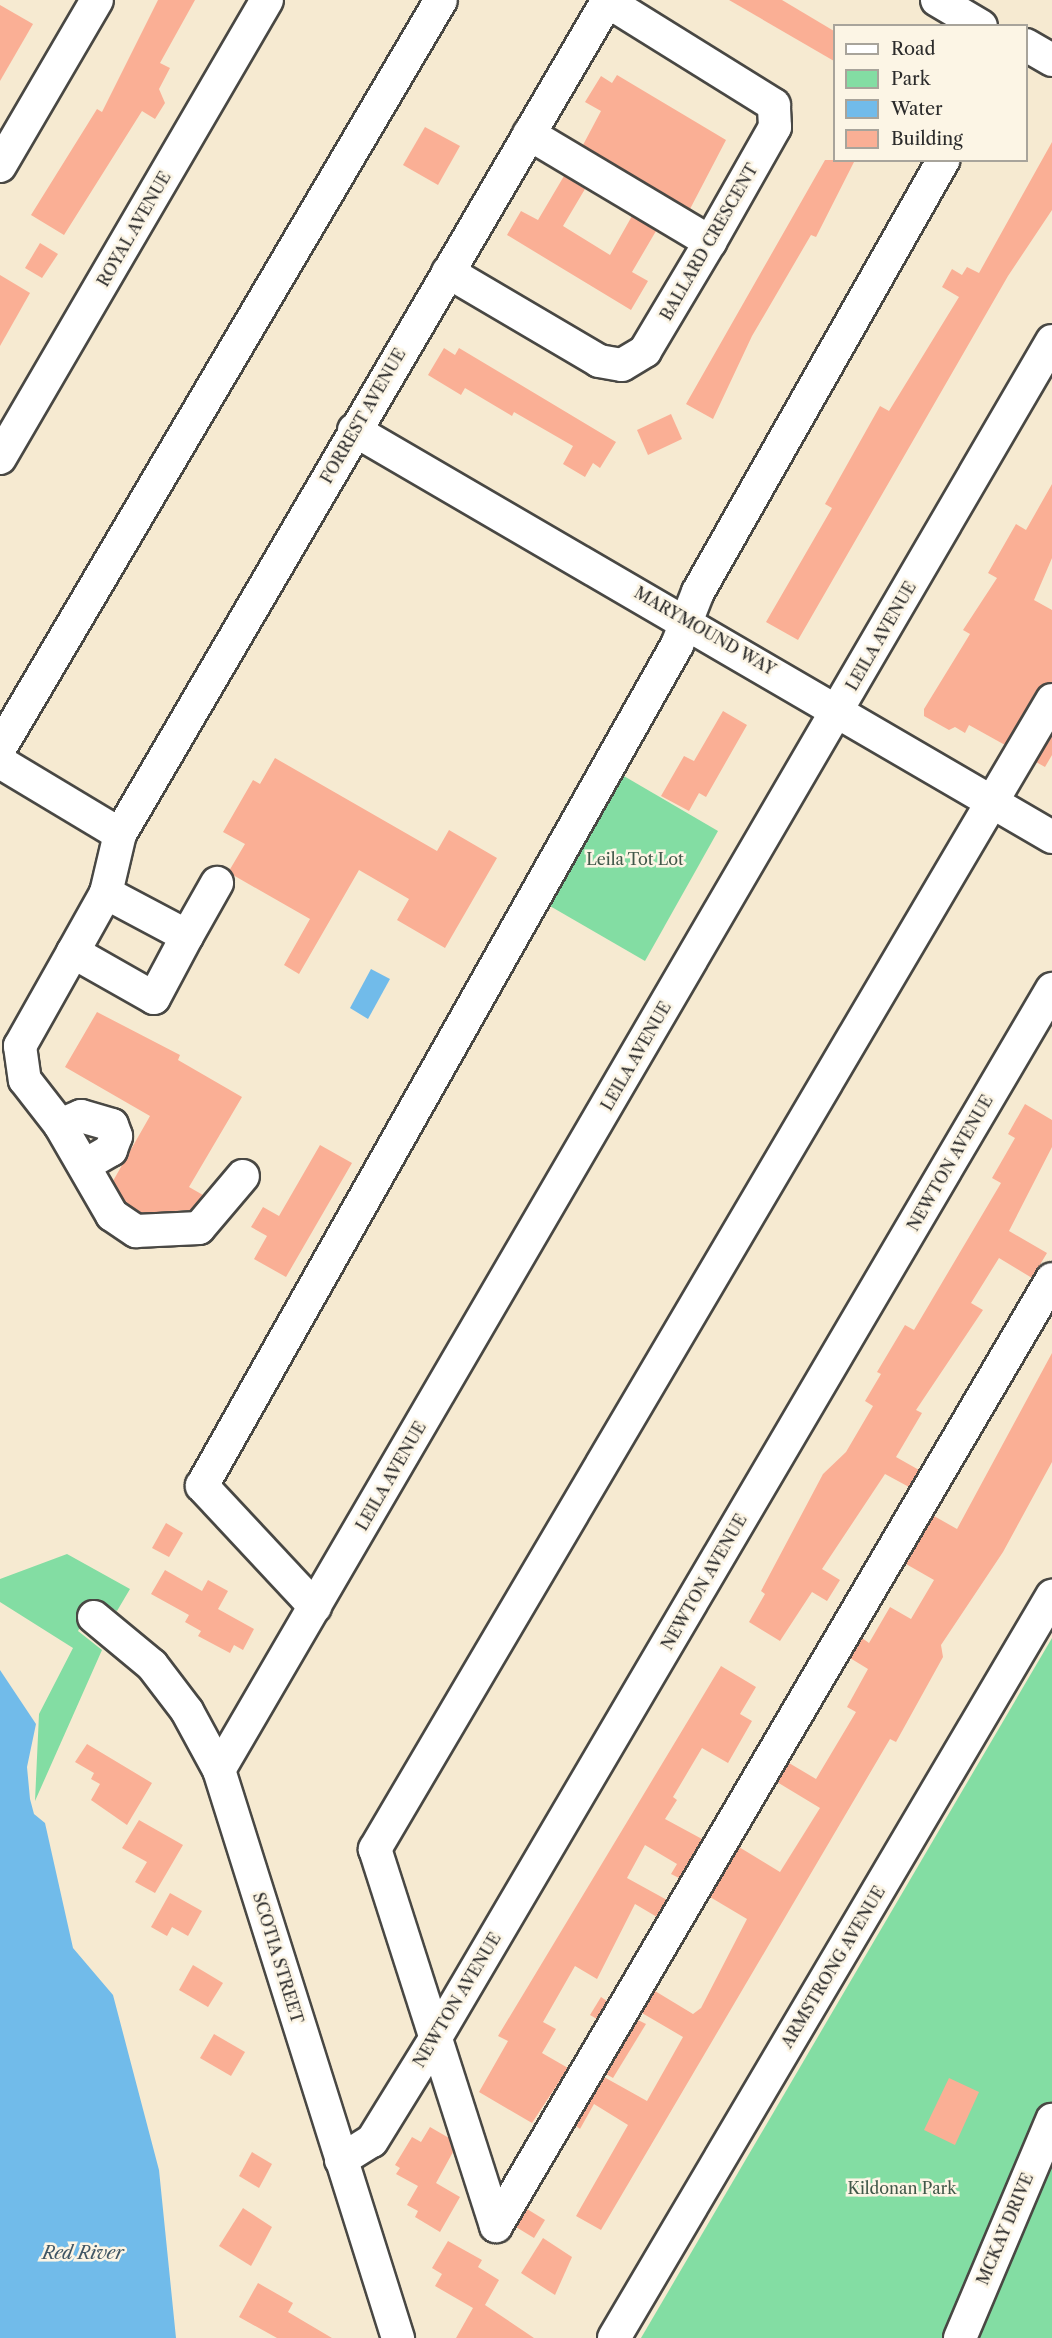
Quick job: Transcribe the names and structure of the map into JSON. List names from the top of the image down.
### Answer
{
  "streets": {
    "street": [
      "ROYAL AVENUE",
      "BALLARD CRESCENT",
      "FORREST AVENUE",
      "MARYMOUND WAY",
      "LEILA AVENUE",
      "NEWTON AVENUE",
      "SCOTIA STREET",
      "ARMSTRONG AVENUE",
      "MCKAY DRIVE"
    ]
  },
  "crossings": [
    ["BALLARD CRESCENT", "FORREST AVENUE"],
    ["FORREST AVENUE", "MARYMOUND WAY"],
    ["MARYMOUND WAY", "LEILA AVENUE"],
    ["LEILA AVENUE", "SCOTIA STREET"],
    ["NEWTON AVENUE", "SCOTIA STREET"]
  ],
  "water": ["Red River"],
  "parks": ["Leila Tot Lot", "Kildonan Park"],
  "legend": [
    "Road",
    "Park",
    "Water",
    "Building"
  ]
}
